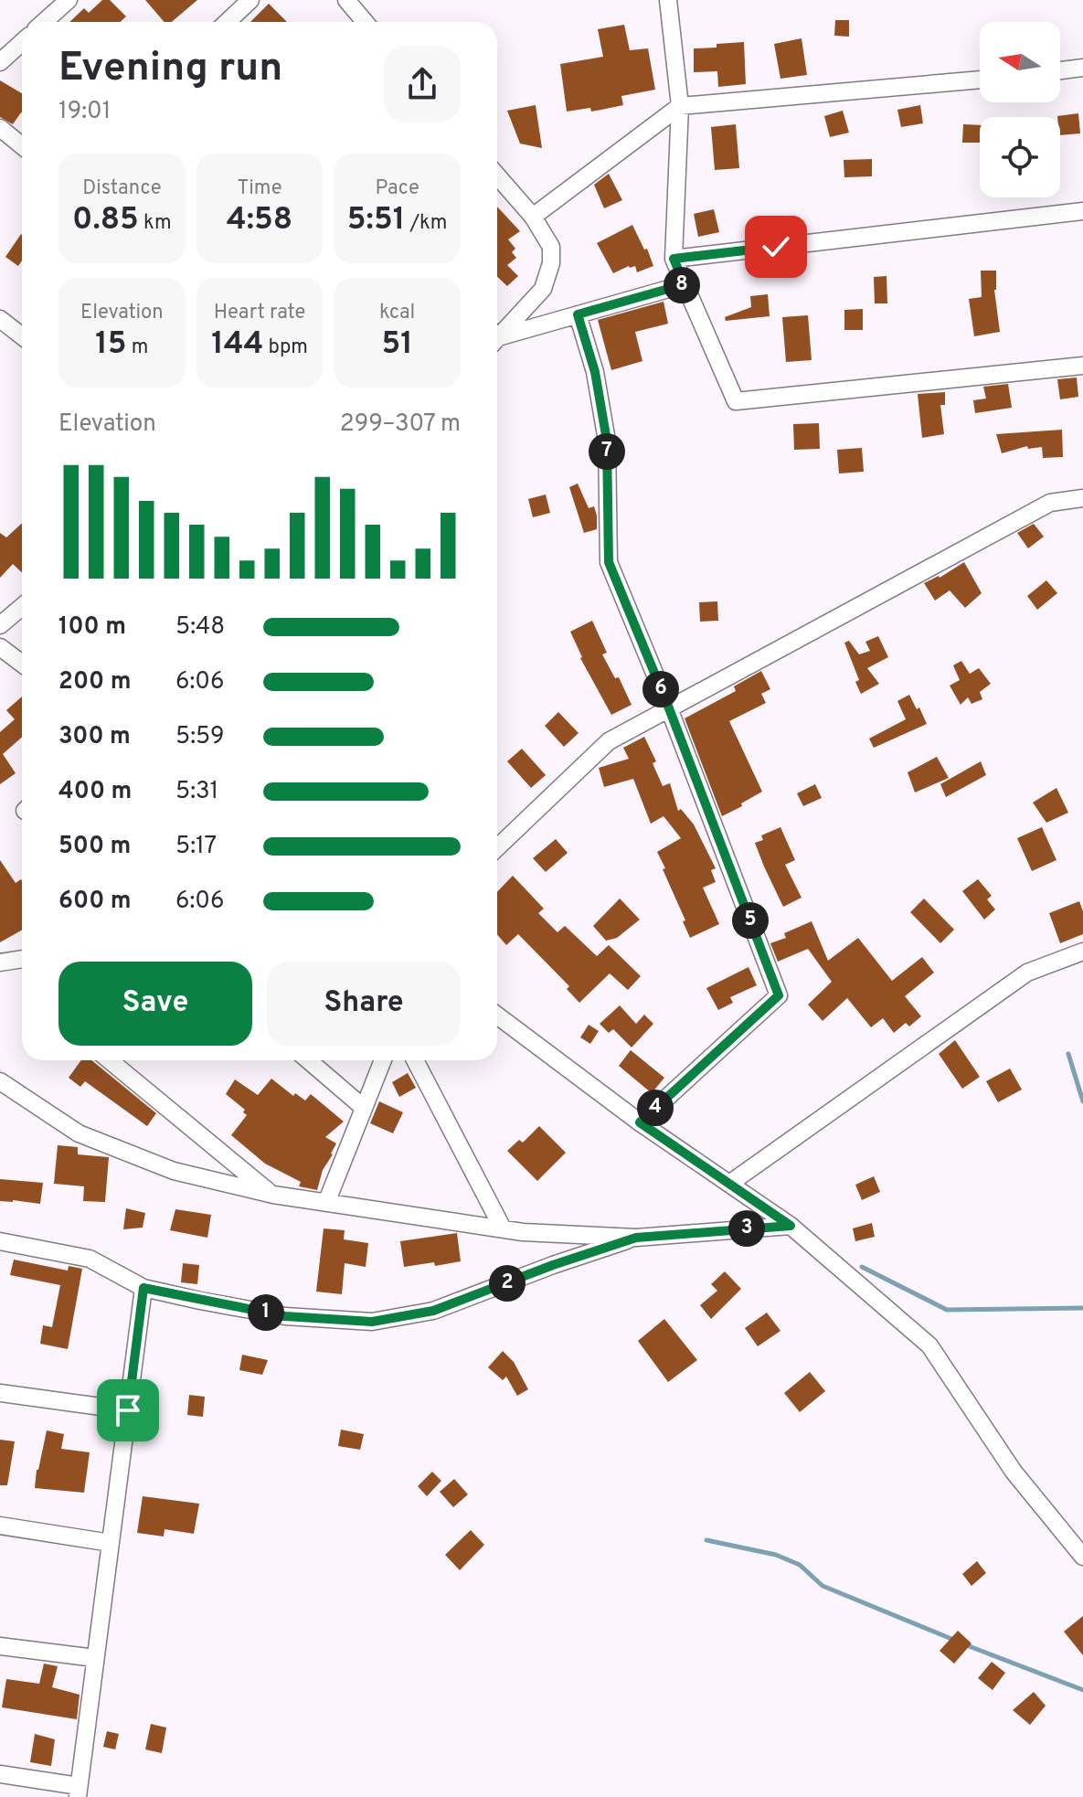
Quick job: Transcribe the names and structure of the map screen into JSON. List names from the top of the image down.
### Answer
{
  "north": "left",
  "page": {
    "heading": ["Evening run", "19:01"],
    "stats": [
      ["Distance", "0.85 km"],
      ["Time", "4:58"],
      ["Pace", "5:51 /km"],
      ["Elevation", "15 m"],
      ["Heart rate", "144 bpm"],
      ["kcal", "51"]
    ],
    "pins": [
      "8",
      "7",
      "6",
      "5",
      "4",
      "3",
      "2",
      "1"
    ],
    "chart": ["Elevation", "299–307 m"],
    "list": [
      {
        "name": "100 m",
        "note": "5:48"
      },
      {
        "name": "200 m",
        "note": "6:06"
      },
      {
        "name": "300 m",
        "note": "5:59"
      },
      {
        "name": "400 m",
        "note": "5:31"
      },
      {
        "name": "500 m",
        "note": "5:17"
      },
      {
        "name": "600 m",
        "note": "6:06"
      }
    ],
    "buttons": ["Save", "Share"]
  }
}
